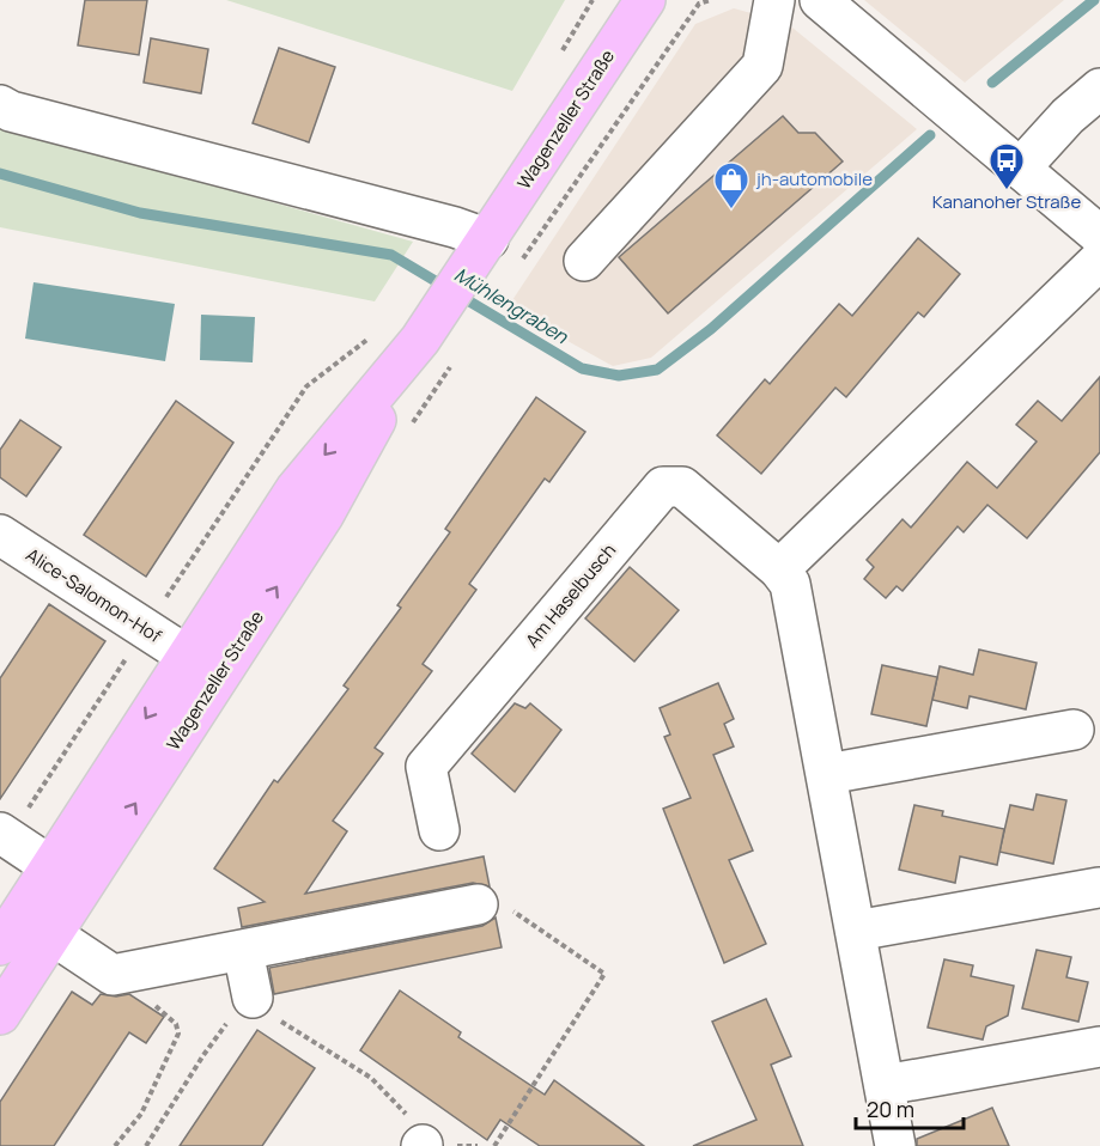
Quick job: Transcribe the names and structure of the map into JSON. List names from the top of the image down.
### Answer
{
  "streets": {
    "main road": ["Wagenzeller Straße"],
    "street": ["Alice-Salomon-Hof", "Am Haselbusch"]
  },
  "crossings": [
    ["Wagenzeller Straße", "Alice-Salomon-Hof"]
  ],
  "water": ["Mühlengraben"],
  "places": {
    "bus stop": ["Kananoher Straße"],
    "shop": ["jh-automobile"]
  },
  "scale_bar": "20 m"
}
